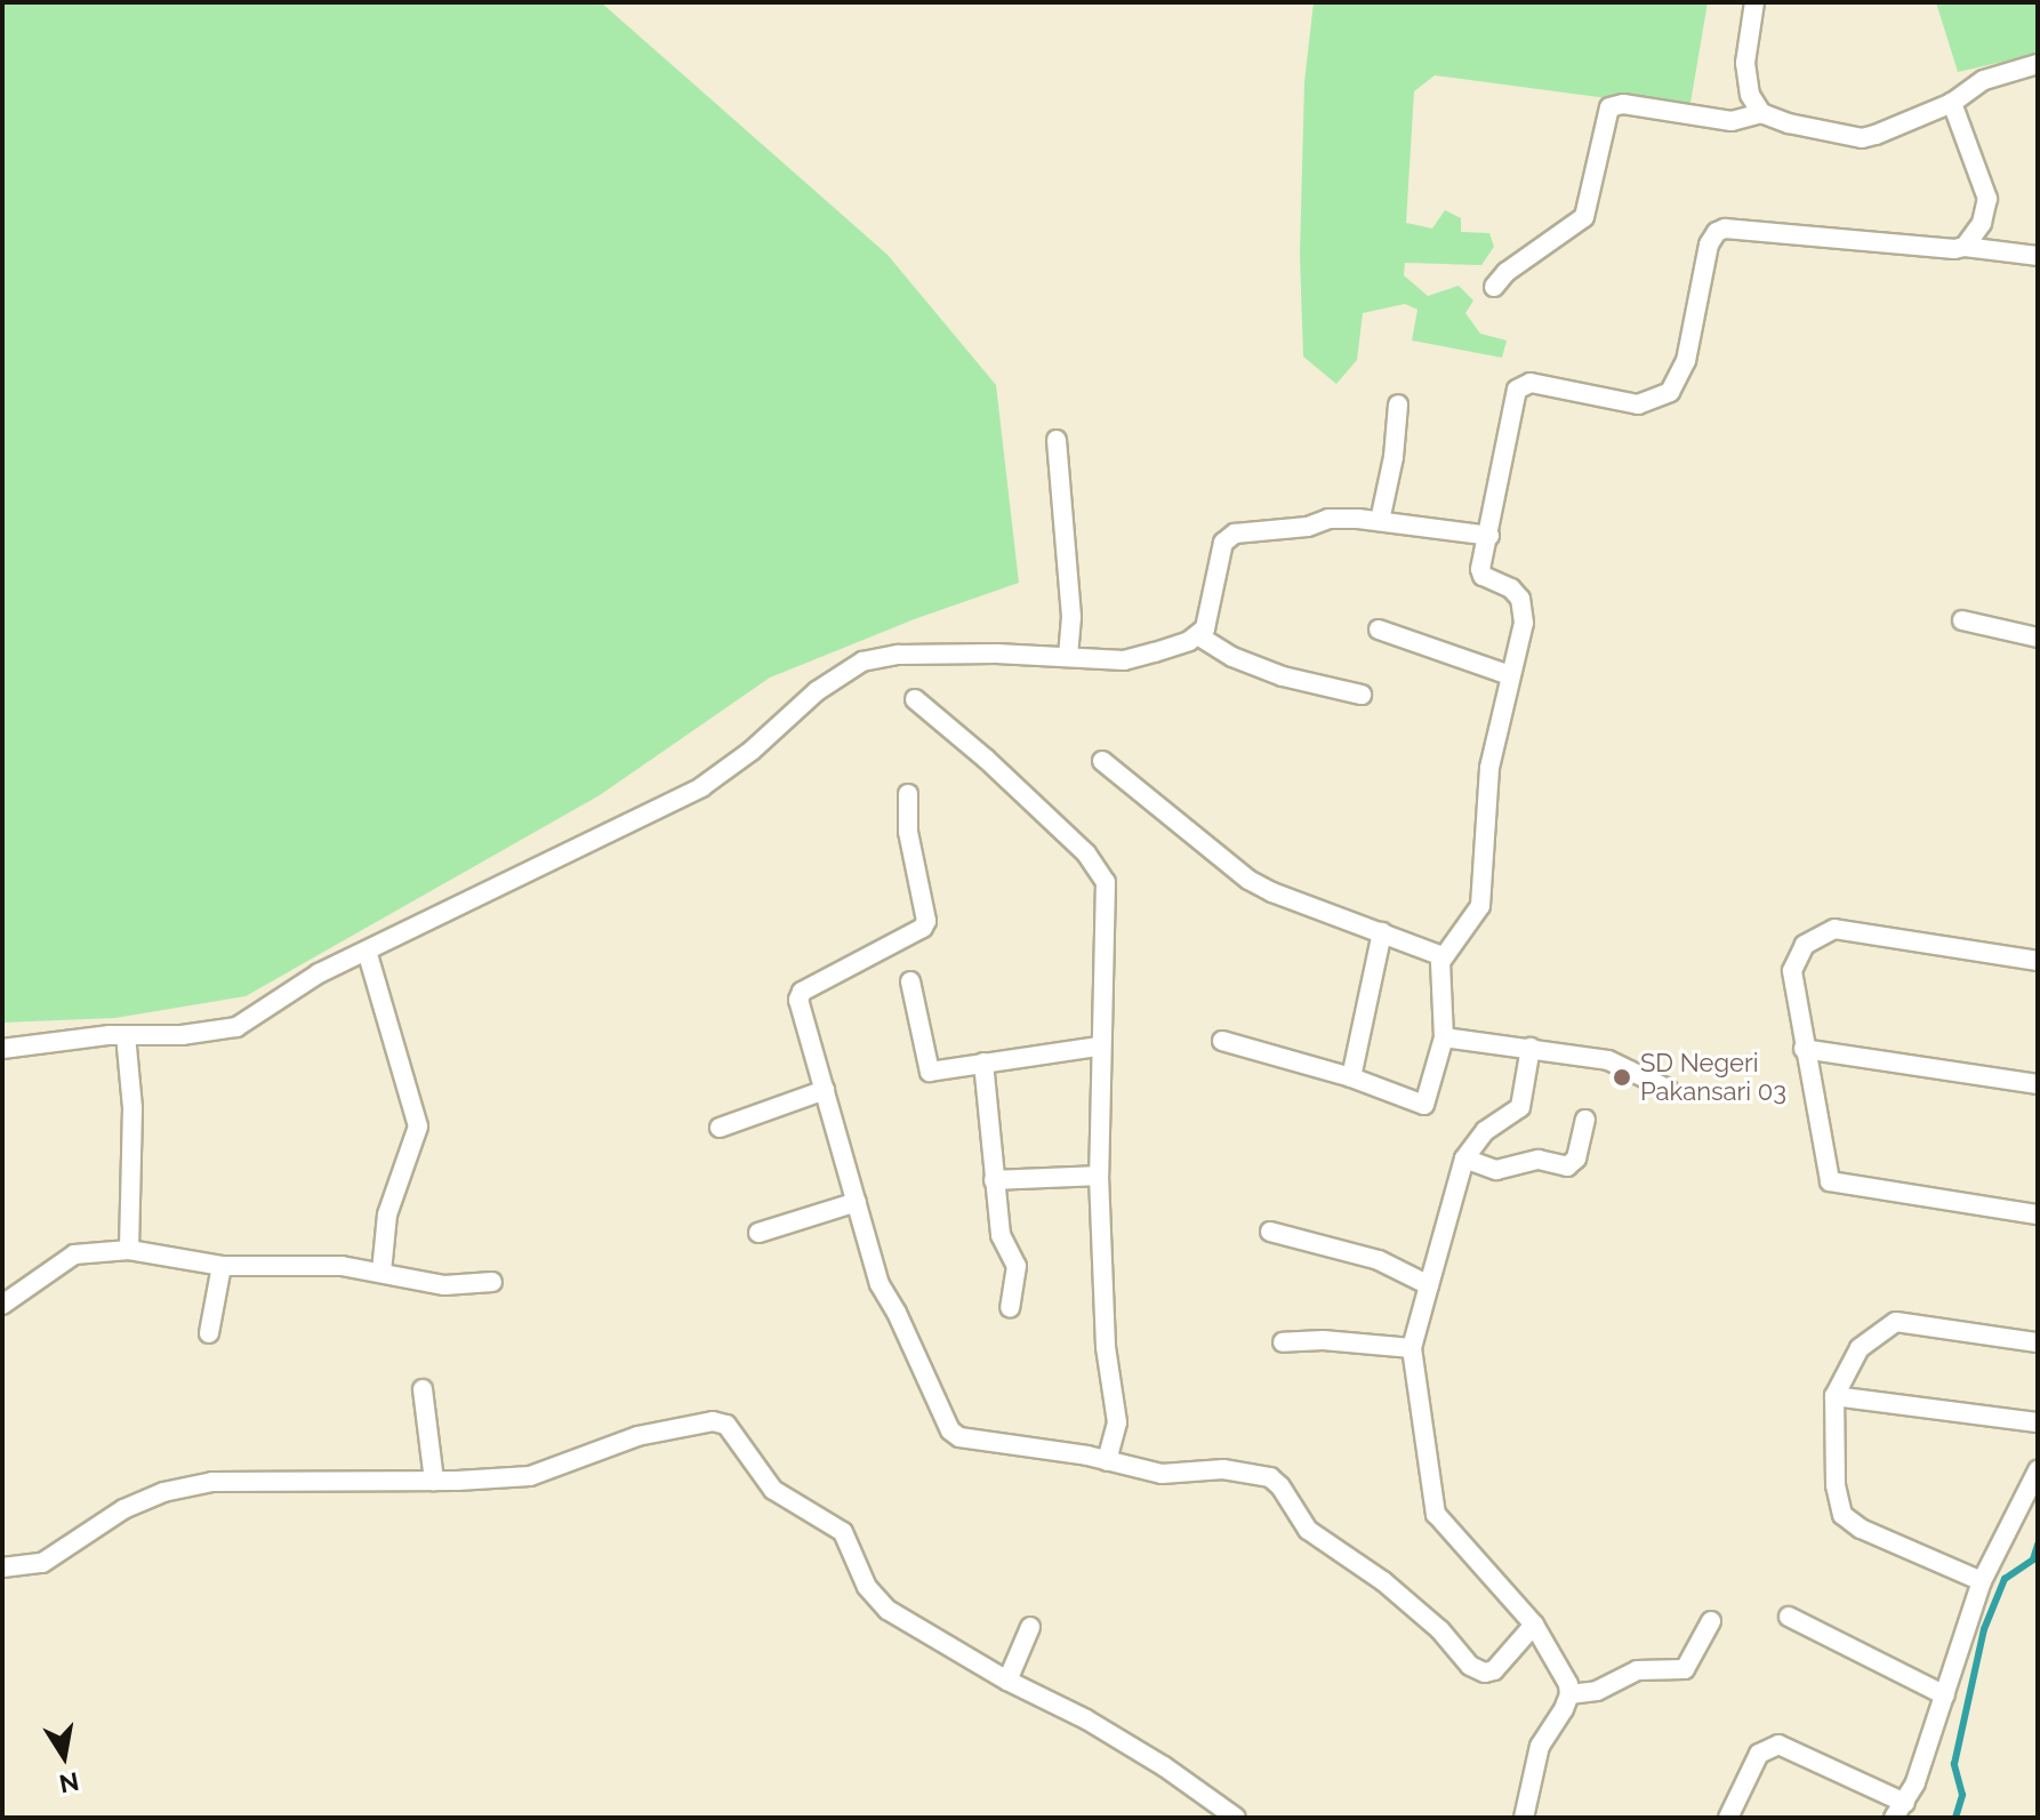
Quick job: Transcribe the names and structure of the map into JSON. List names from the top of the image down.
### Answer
{
  "places": ["SD Negeri Pakansari 03"],
  "north": "bottom"
}
